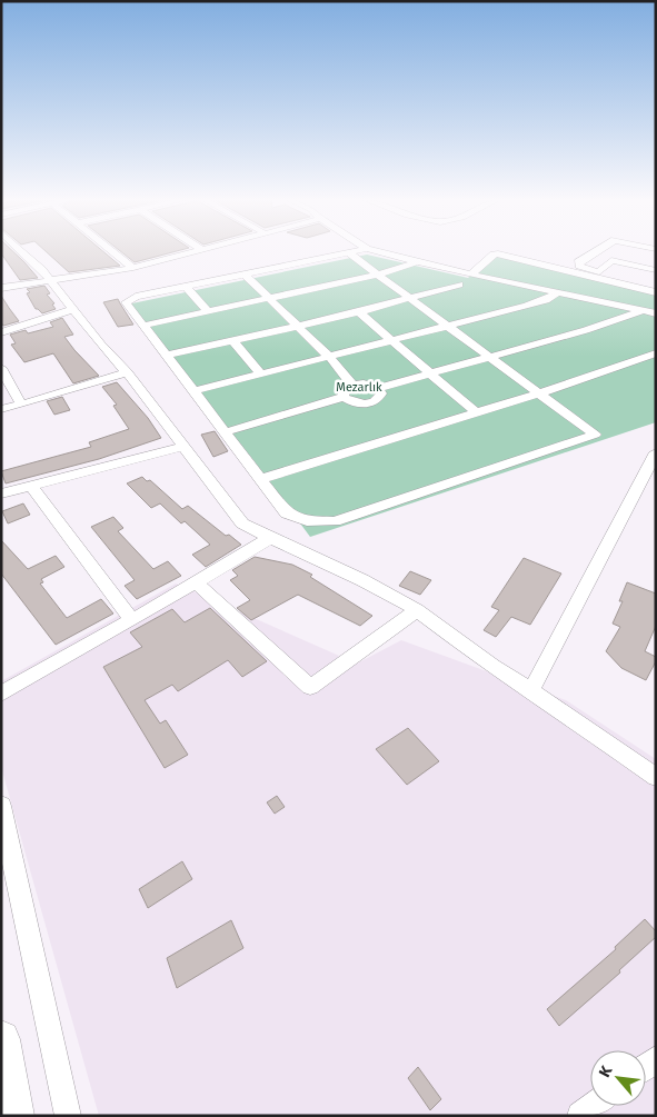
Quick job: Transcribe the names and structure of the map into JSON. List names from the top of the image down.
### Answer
{
  "parks": ["Mezarlık"],
  "north": "top left"
}
